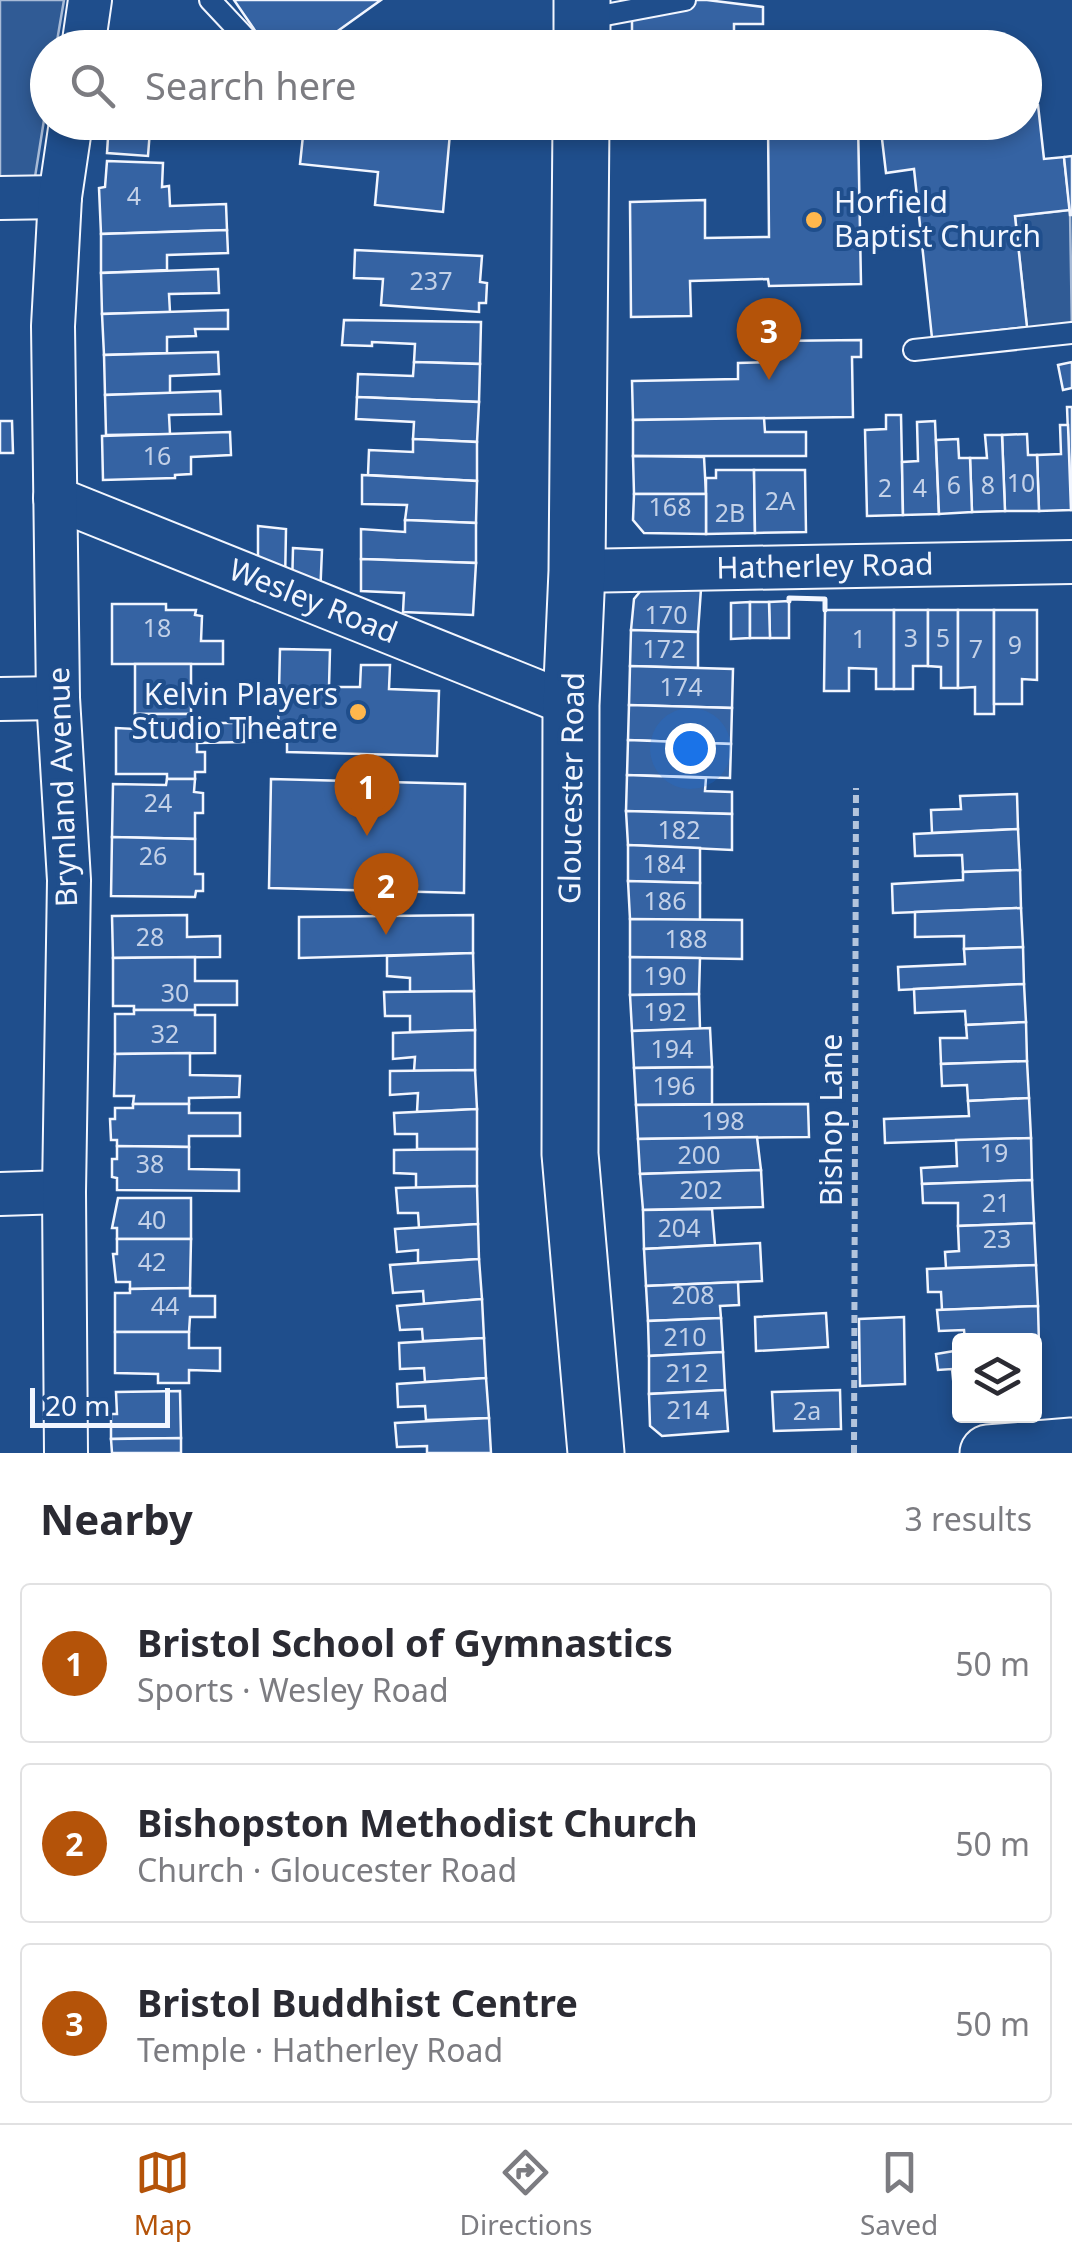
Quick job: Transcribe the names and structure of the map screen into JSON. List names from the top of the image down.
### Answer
{
  "streets": {
    "main road": ["Gloucester Road"],
    "street": ["Hatherley Road", "Wesley Road", "Brynland Avenue"],
    "path": ["Bishop Lane"]
  },
  "crossings": [
    ["Hatherley Road", "Gloucester Road"],
    ["Wesley Road", "Brynland Avenue"],
    ["Wesley Road", "Gloucester Road"]
  ],
  "places": ["Horfield Baptist Church", "Kelvin Players Studio Theatre"],
  "house_numbers": [
    "4",
    "237",
    "16",
    "10",
    "6",
    "8",
    "2",
    "4",
    "2A",
    "168",
    "2B",
    "170",
    "18",
    "3",
    "5",
    "1",
    "9",
    "172",
    "7",
    "174",
    "24",
    "182",
    "26",
    "184",
    "186",
    "28",
    "188",
    "190",
    "30",
    "192",
    "32",
    "194",
    "196",
    "198",
    "19",
    "200",
    "38",
    "202",
    "21",
    "40",
    "204",
    "23",
    "42",
    "208",
    "44",
    "210",
    "212",
    "214",
    "2a"
  ],
  "scale_bar": "20 m",
  "page": {
    "search": "Search here",
    "pins": ["3", "1", "2"],
    "scale": "20 m",
    "heading": ["Nearby", "3 results"],
    "list": [
      {
        "mark": "1",
        "name": "Bristol School of Gymnastics",
        "note": "Sports · Wesley Road",
        "value": "50 m"
      },
      {
        "mark": "2",
        "name": "Bishopston Methodist Church",
        "note": "Church · Gloucester Road",
        "value": "50 m"
      },
      {
        "mark": "3",
        "name": "Bristol Buddhist Centre",
        "note": "Temple · Hatherley Road",
        "value": "50 m"
      }
    ],
    "nav": ["Map", "Directions", "Saved"]
  }
}
